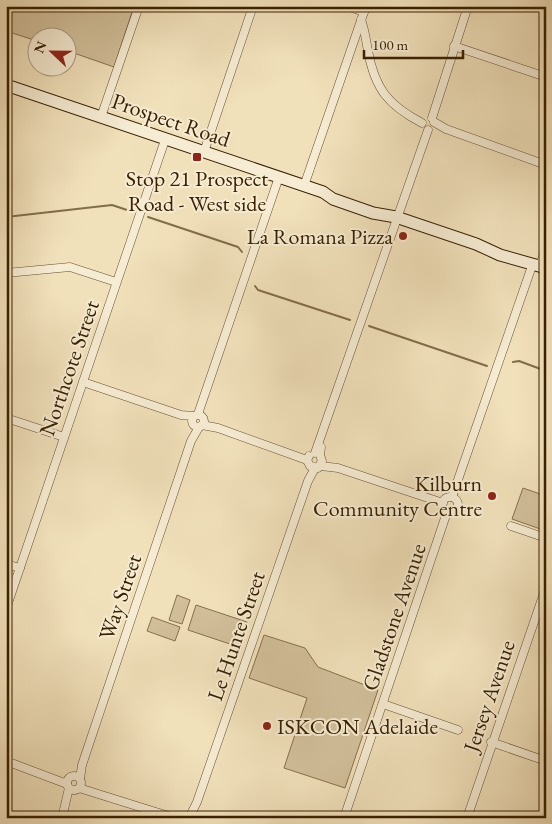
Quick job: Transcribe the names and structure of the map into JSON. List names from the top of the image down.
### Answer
{
  "streets": {
    "main road": ["Prospect Road"],
    "street": [
      "Northcote Street",
      "Way Street",
      "Gladstone Avenue",
      "Le Hunte Street",
      "Jersey Avenue"
    ]
  },
  "crossings": [
    ["Prospect Road", "Northcote Street"],
    ["Prospect Road", "Way Street"],
    ["Prospect Road", "Le Hunte Street"]
  ],
  "places": {
    "transit": ["Stop 21 Prospect Road - West side"],
    "other": ["La Romana Pizza", "Kilburn Community Centre", "ISKCON Adelaide"]
  },
  "scale_bar": "100 m",
  "north": "left"
}
